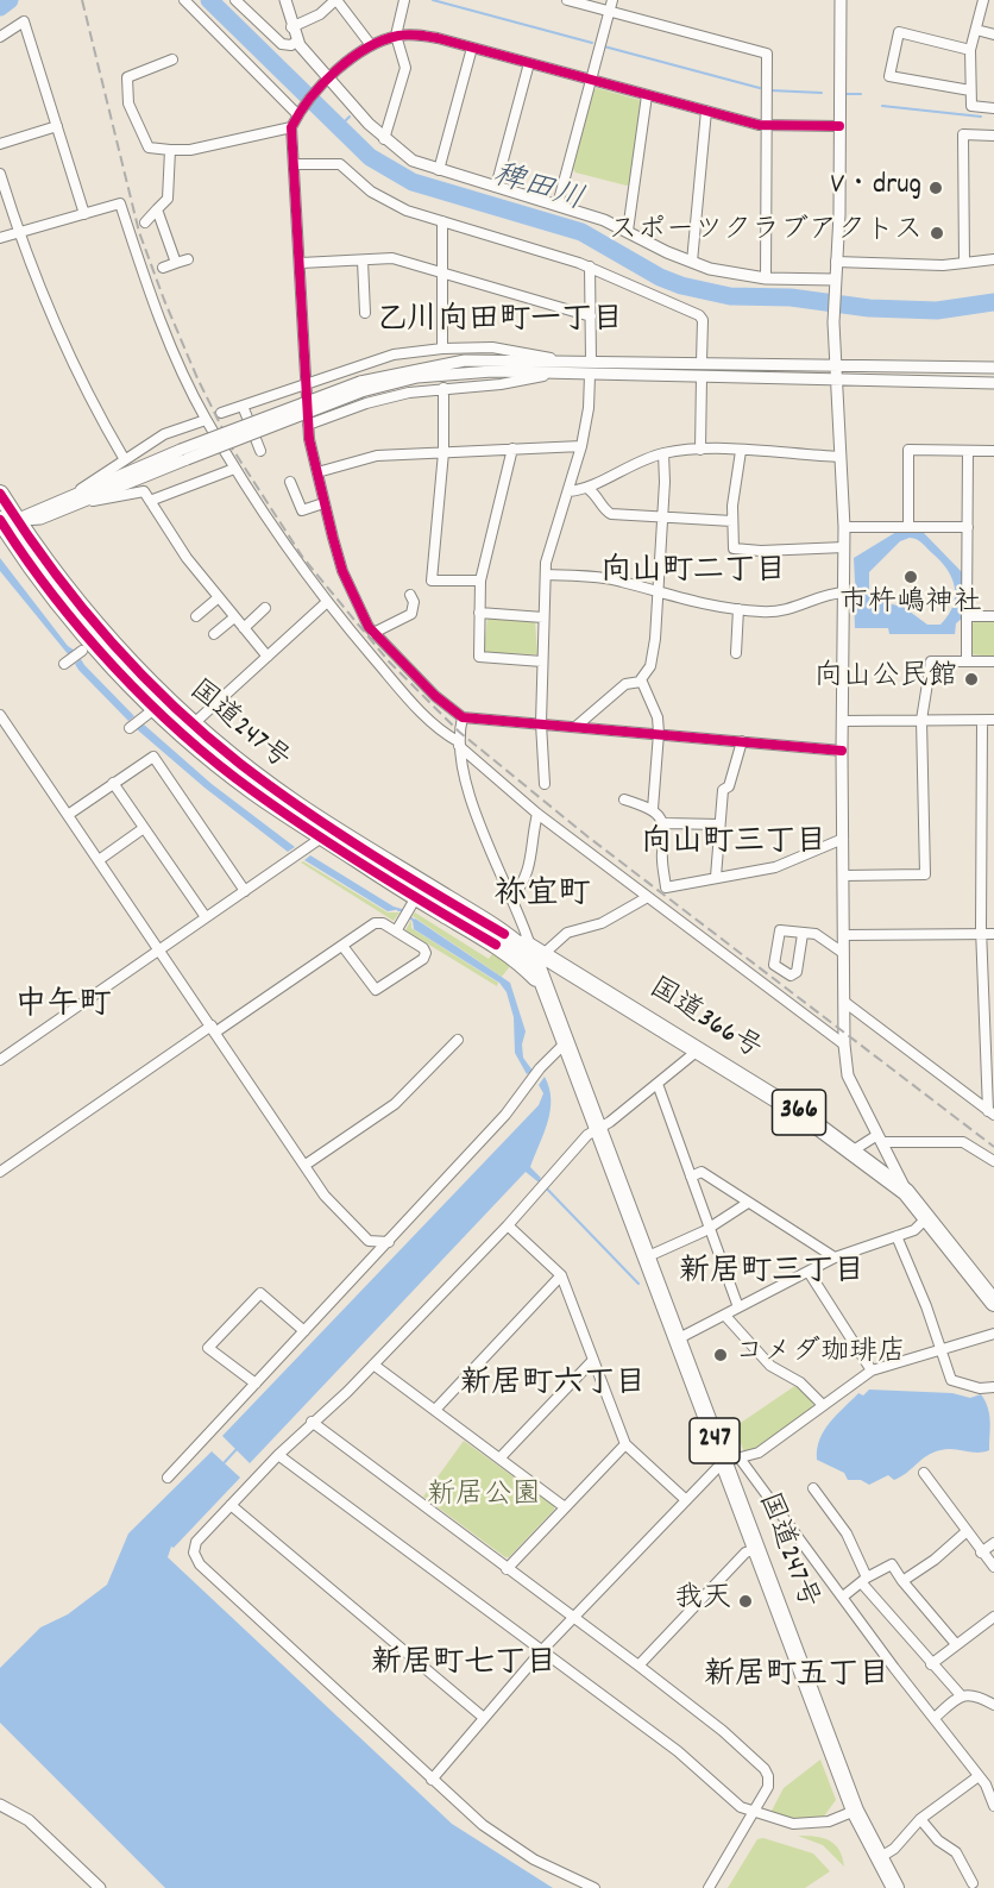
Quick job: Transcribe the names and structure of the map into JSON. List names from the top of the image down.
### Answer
{
  "streets": {
    "highway": [
      "国道247号",
      "国道366号",
      "366",
      "247"
    ]
  },
  "crossings": [
    ["国道247号", "国道366号"]
  ],
  "districts": [
    "乙川向田町一丁目",
    "向山町二丁目",
    "向山町三丁目",
    "祢宜町",
    "中午町",
    "新居町三丁目",
    "新居町六丁目",
    "新居町七丁目",
    "新居町五丁目"
  ],
  "water": ["稗田川"],
  "parks": ["新居公園"],
  "places": [
    "V・drug",
    "スポーツクラブアクトス",
    "市杵嶋神社",
    "向山公民館",
    "コメダ珈琲店",
    "我天"
  ]
}
